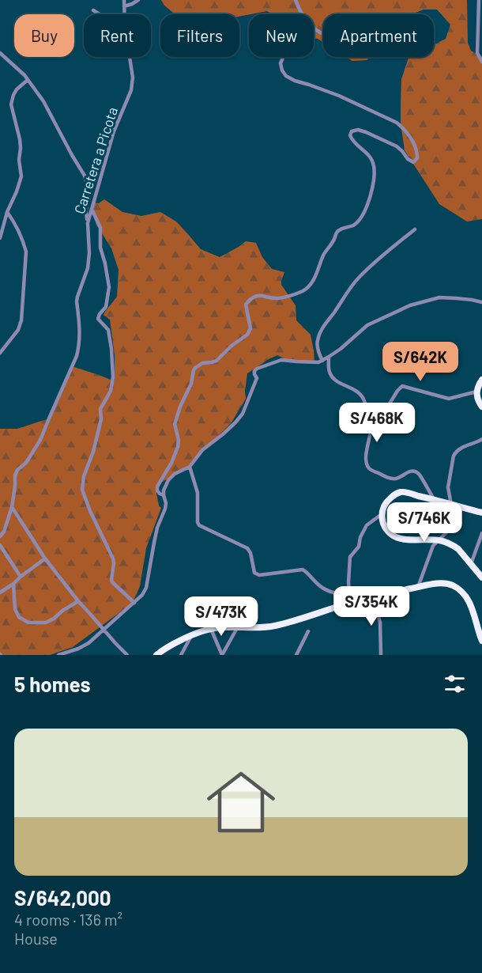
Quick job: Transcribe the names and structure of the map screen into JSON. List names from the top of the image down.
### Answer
{
  "streets": {
    "street": ["Carretera a Picota"]
  },
  "page": {
    "chip": [
      "Buy",
      "Rent",
      "Filters",
      "New",
      "Apartment"
    ],
    "price": [
      "S/642K",
      "S/468K",
      "S/746K",
      "S/354K",
      "S/473K"
    ],
    "heading": "5 homes",
    "list": [
      {
        "name": "S/642,000",
        "note": "4 rooms · 136 m² · House"
      }
    ]
  }
}
